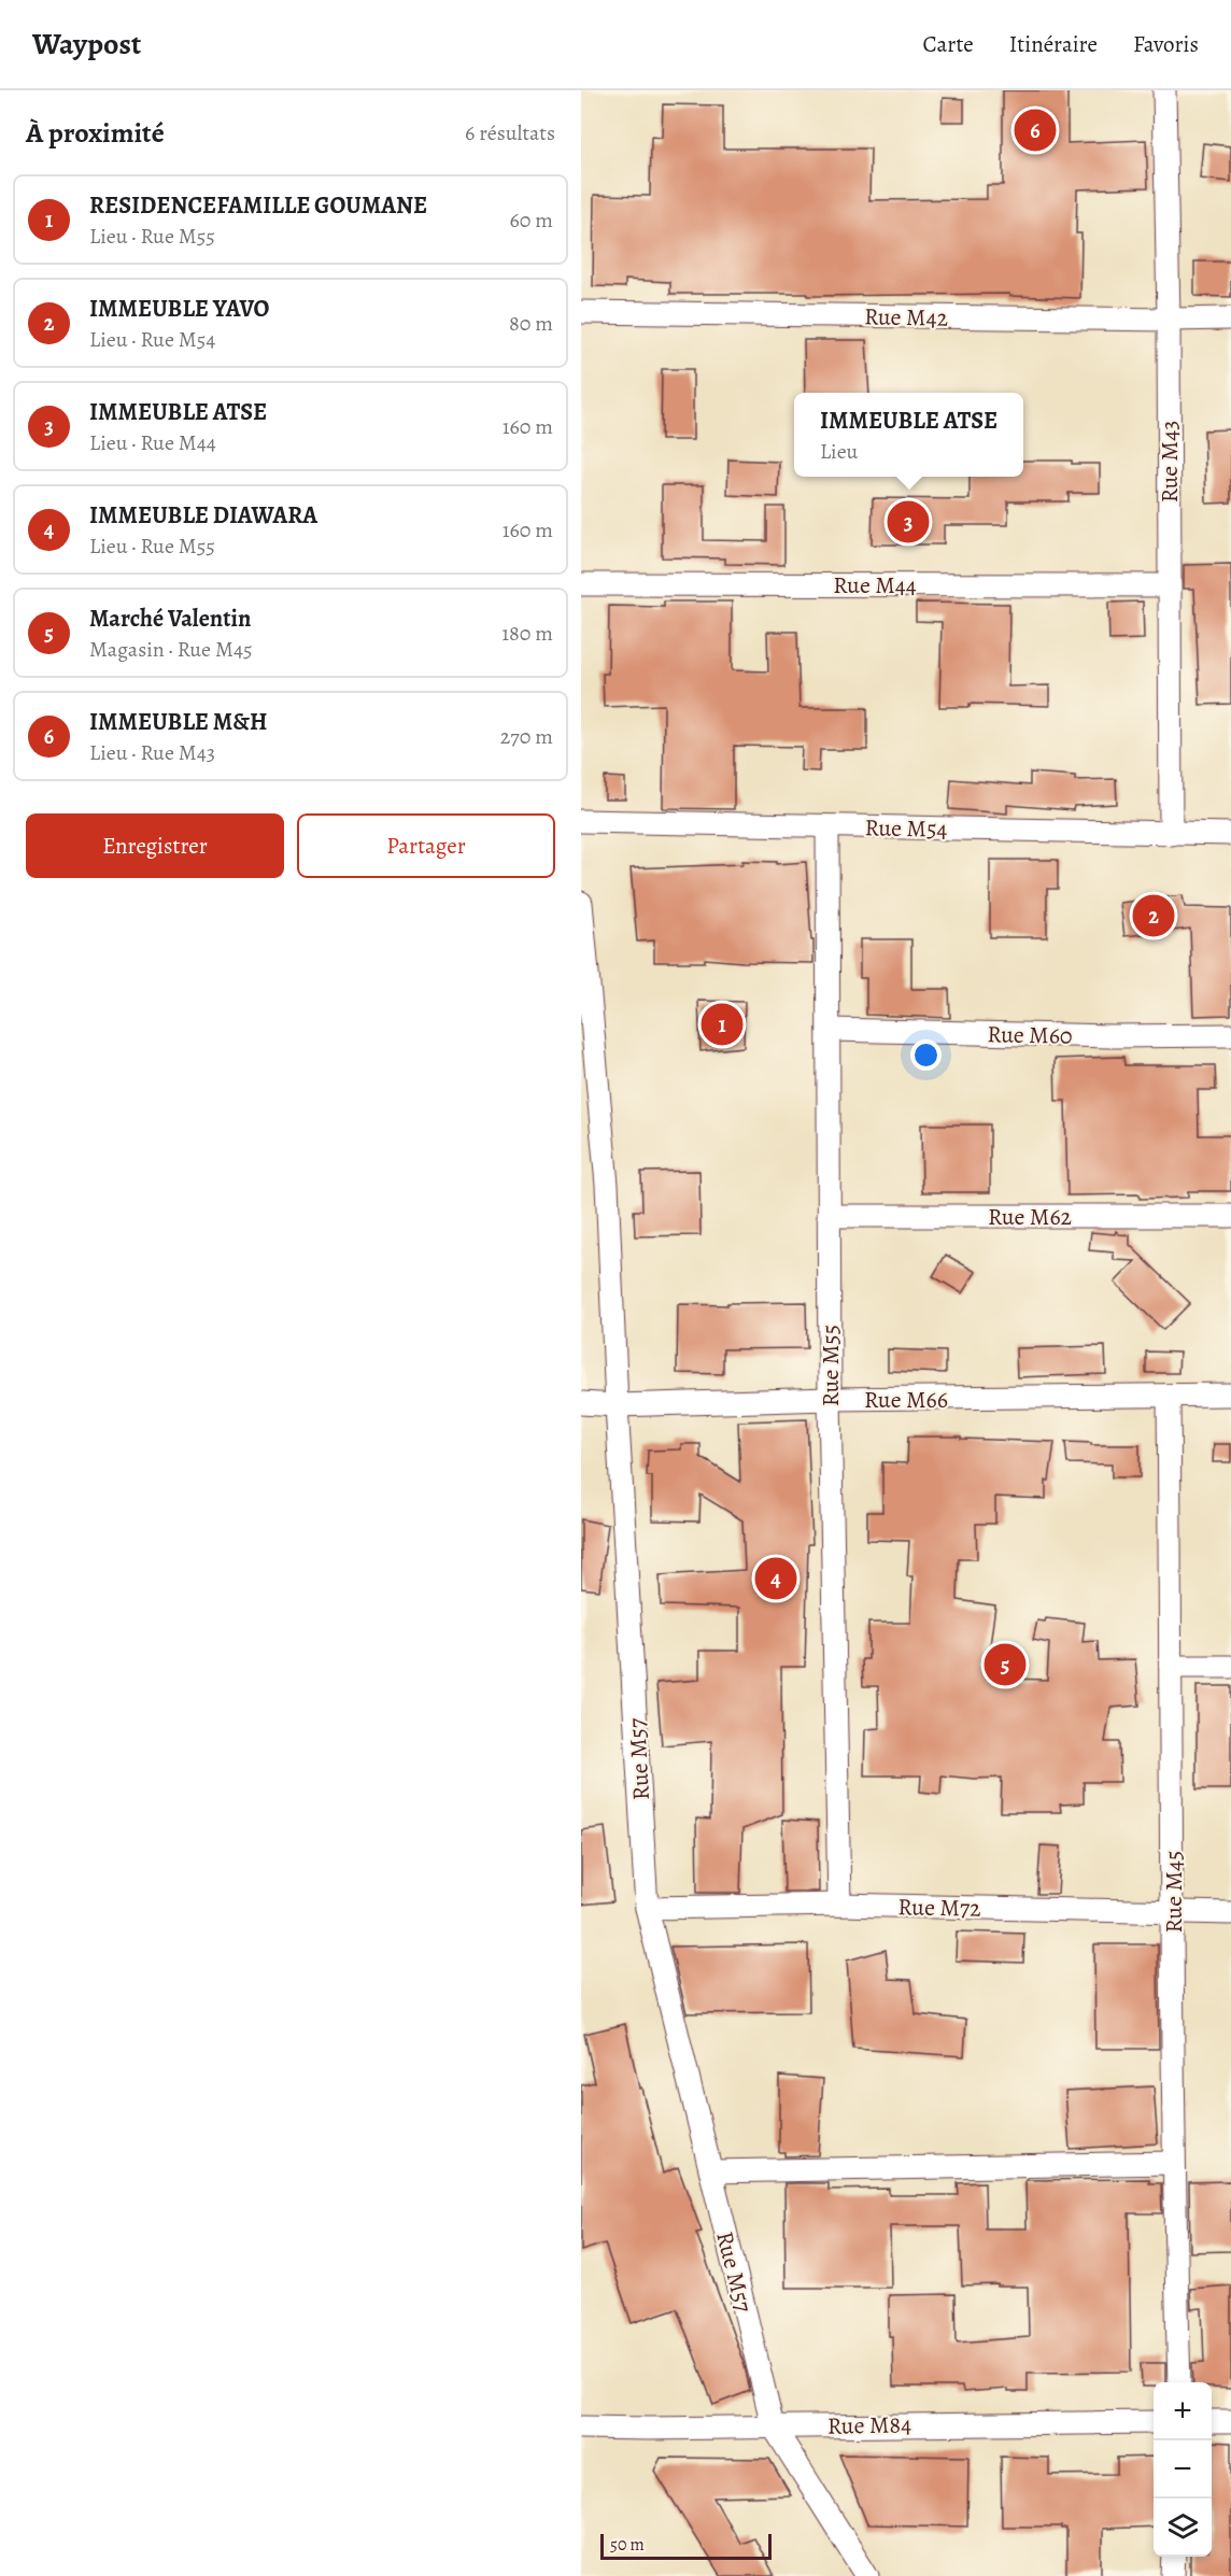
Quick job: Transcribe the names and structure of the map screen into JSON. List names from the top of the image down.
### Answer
{
  "streets": {
    "street": [
      "Rue M42",
      "Rue M43",
      "Rue M44",
      "Rue M54",
      "Rue M60",
      "Rue M62",
      "Rue M55",
      "Rue M66",
      "Rue M57",
      "Rue M45",
      "Rue M72",
      "Rue M84"
    ]
  },
  "crossings": [
    ["Rue M42", "Rue M43"],
    ["Rue M43", "Rue M44"],
    ["Rue M43", "Rue M54"],
    ["Rue M54", "Rue M55"],
    ["Rue M60", "Rue M55"],
    ["Rue M62", "Rue M55"],
    ["Rue M55", "Rue M66"],
    ["Rue M55", "Rue M72"],
    ["Rue M66", "Rue M57"],
    ["Rue M66", "Rue M45"],
    ["Rue M57", "Rue M72"],
    ["Rue M57", "Rue M84"],
    ["Rue M45", "Rue M72"]
  ],
  "scale_bar": "50 m",
  "page": {
    "header": "Waypost",
    "nav": ["Carte", "Itinéraire", "Favoris"],
    "heading": ["À proximité", "6 résultats"],
    "pins": [
      "6",
      "3",
      "2",
      "1",
      "4",
      "5"
    ],
    "list": [
      {
        "mark": "1",
        "name": "RESIDENCEFAMILLE GOUMANE",
        "note": "Lieu · Rue M55",
        "value": "60 m"
      },
      {
        "mark": "2",
        "name": "IMMEUBLE YAVO",
        "note": "Lieu · Rue M54",
        "value": "80 m"
      },
      {
        "mark": "3",
        "name": "IMMEUBLE ATSE",
        "note": "Lieu · Rue M44",
        "value": "160 m"
      },
      {
        "mark": "4",
        "name": "IMMEUBLE DIAWARA",
        "note": "Lieu · Rue M55",
        "value": "160 m"
      },
      {
        "mark": "5",
        "name": "Marché Valentin",
        "note": "Magasin · Rue M45",
        "value": "180 m"
      },
      {
        "mark": "6",
        "name": "IMMEUBLE M&H",
        "note": "Lieu · Rue M43",
        "value": "270 m"
      }
    ],
    "popup": ["IMMEUBLE ATSE", "Lieu"],
    "buttons": ["Enregistrer", "Partager"],
    "map_buttons": ["+", "−"],
    "scale": "50 m"
  }
}
